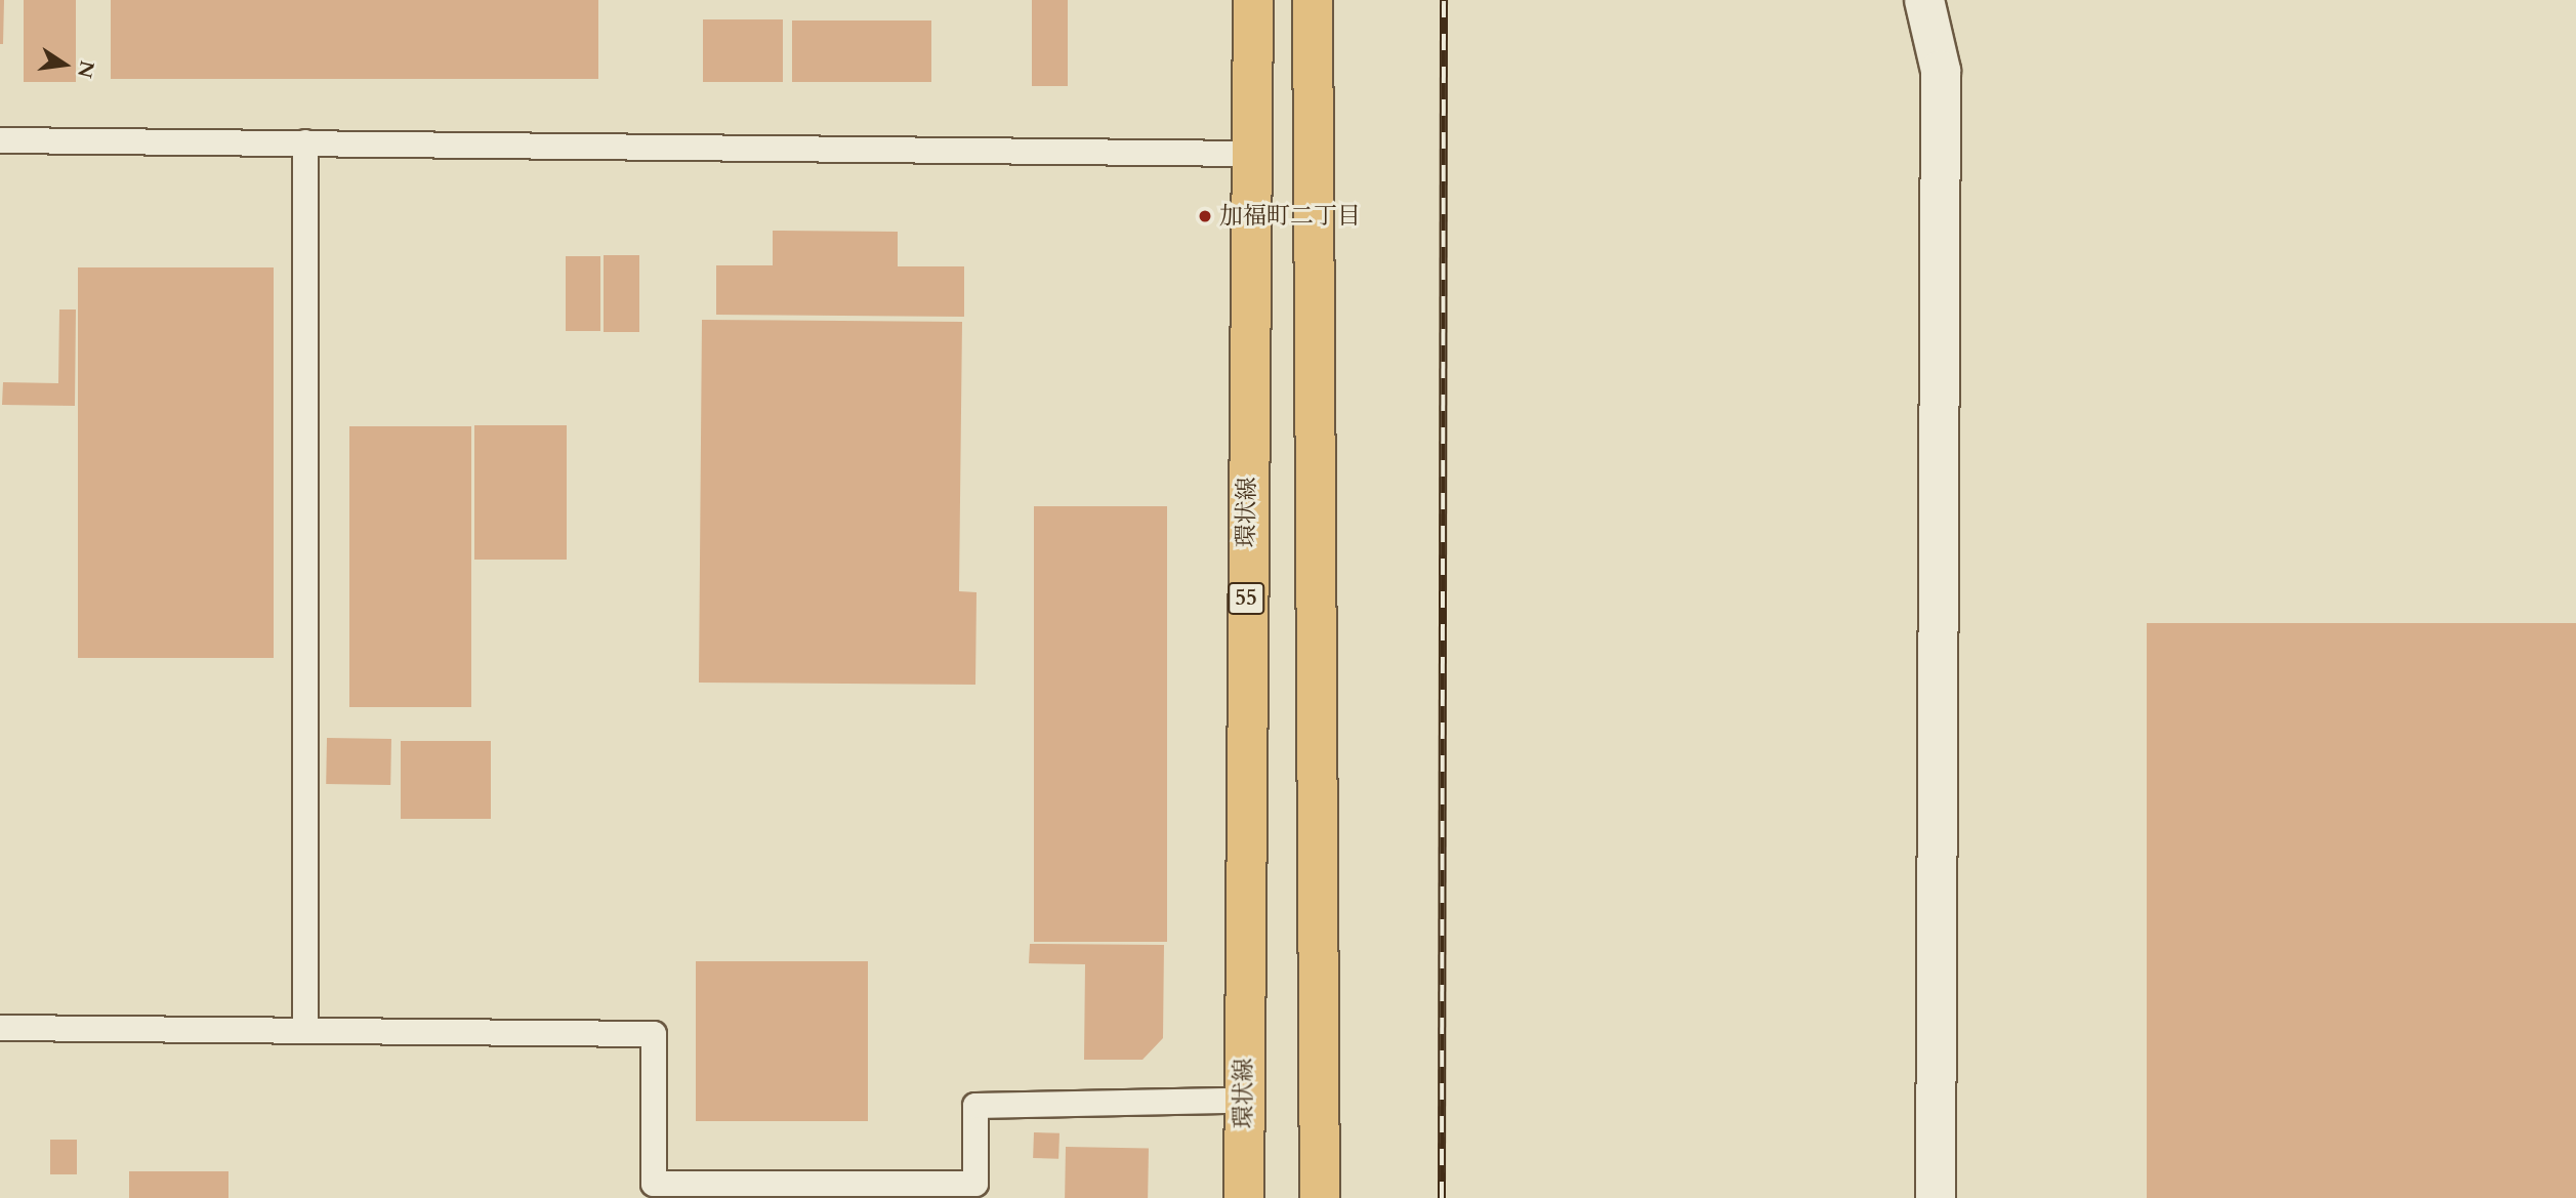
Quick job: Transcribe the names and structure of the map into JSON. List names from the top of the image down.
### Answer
{
  "streets": {
    "main road": ["環状線", "55"]
  },
  "places": ["加福町二丁目"],
  "north": "right"
}
